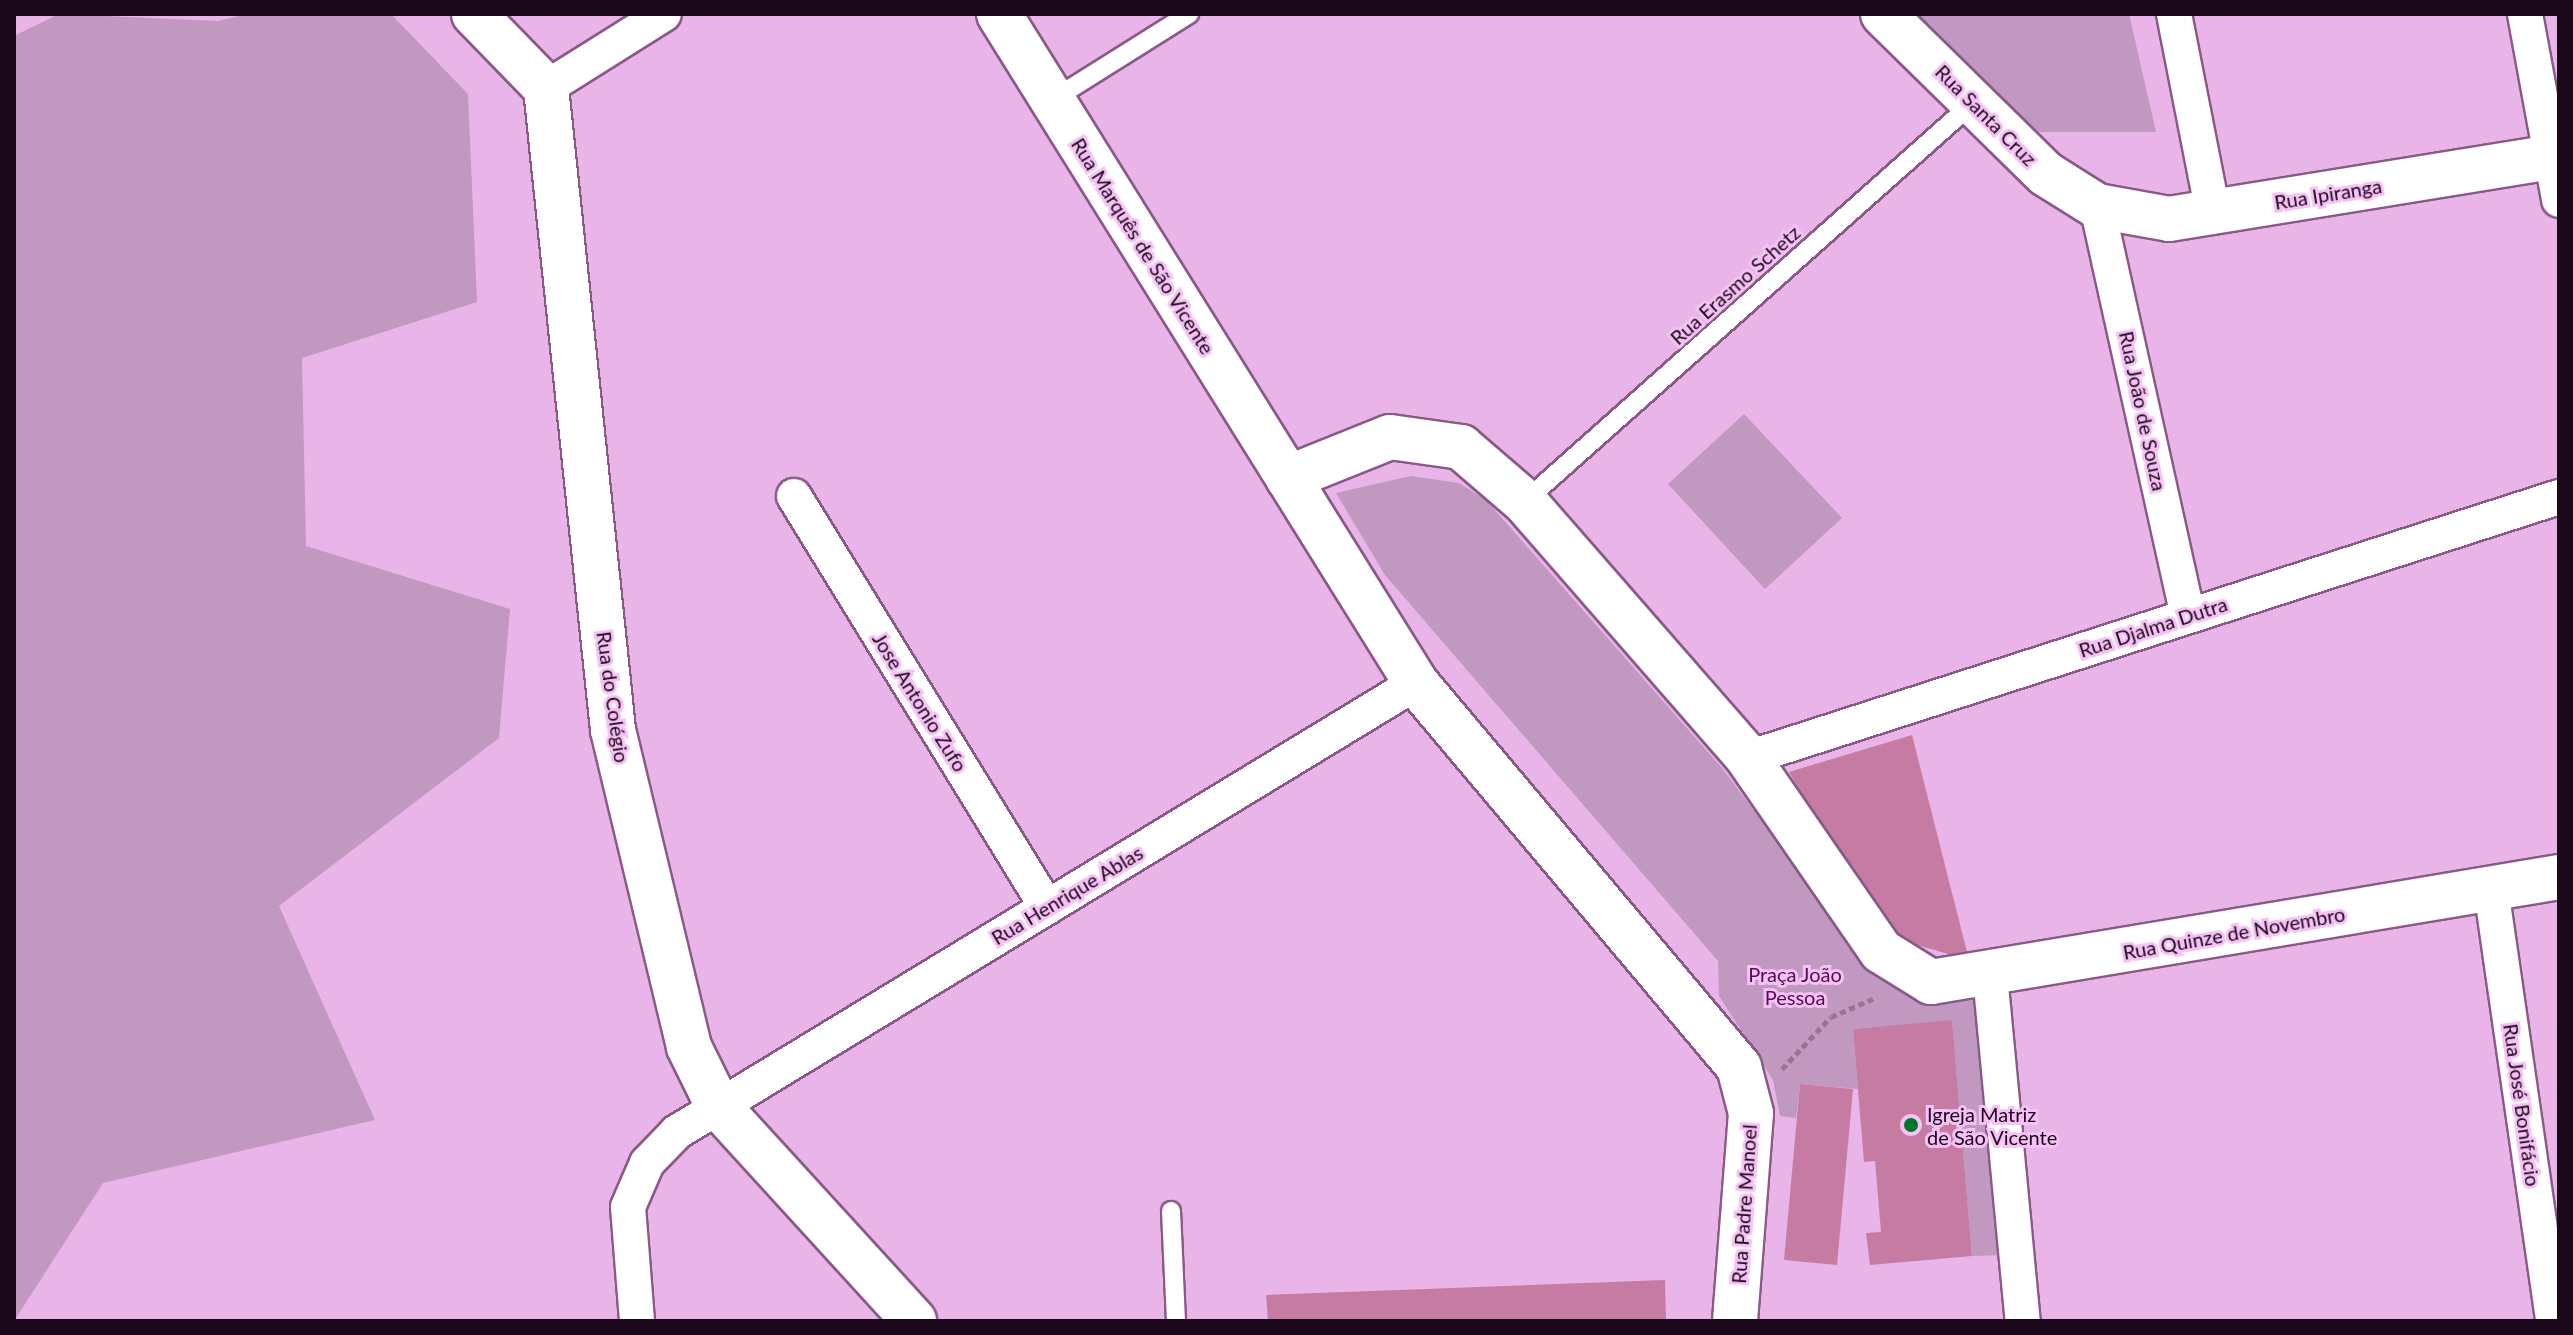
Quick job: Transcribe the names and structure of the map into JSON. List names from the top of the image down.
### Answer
{
  "streets": {
    "main road": [
      "Rua Santa Cruz",
      "Rua Ipiranga",
      "Rua Marquês de São Vicente",
      "Rua do Colégio",
      "Rua Quinze de Novembro",
      "Rua Padre Manoel"
    ],
    "street": [
      "Rua João de Souza",
      "Rua Djalma Dutra",
      "Jose Antonio Zufo",
      "Rua Henrique Ablas",
      "Rua José Bonifácio"
    ],
    "lane": ["Rua Erasmo Schetz"]
  },
  "crossings": [
    ["Rua Santa Cruz", "Rua Ipiranga"],
    ["Rua Santa Cruz", "Rua Erasmo Schetz"],
    ["Rua Santa Cruz", "Rua João de Souza"],
    ["Rua Ipiranga", "Rua João de Souza"],
    ["Rua João de Souza", "Rua Djalma Dutra"],
    ["Rua do Colégio", "Rua Henrique Ablas"],
    ["Jose Antonio Zufo", "Rua Henrique Ablas"],
    ["Rua Quinze de Novembro", "Rua José Bonifácio"]
  ],
  "parks": ["Praça João Pessoa"],
  "places": ["Igreja Matriz de São Vicente"]
}
